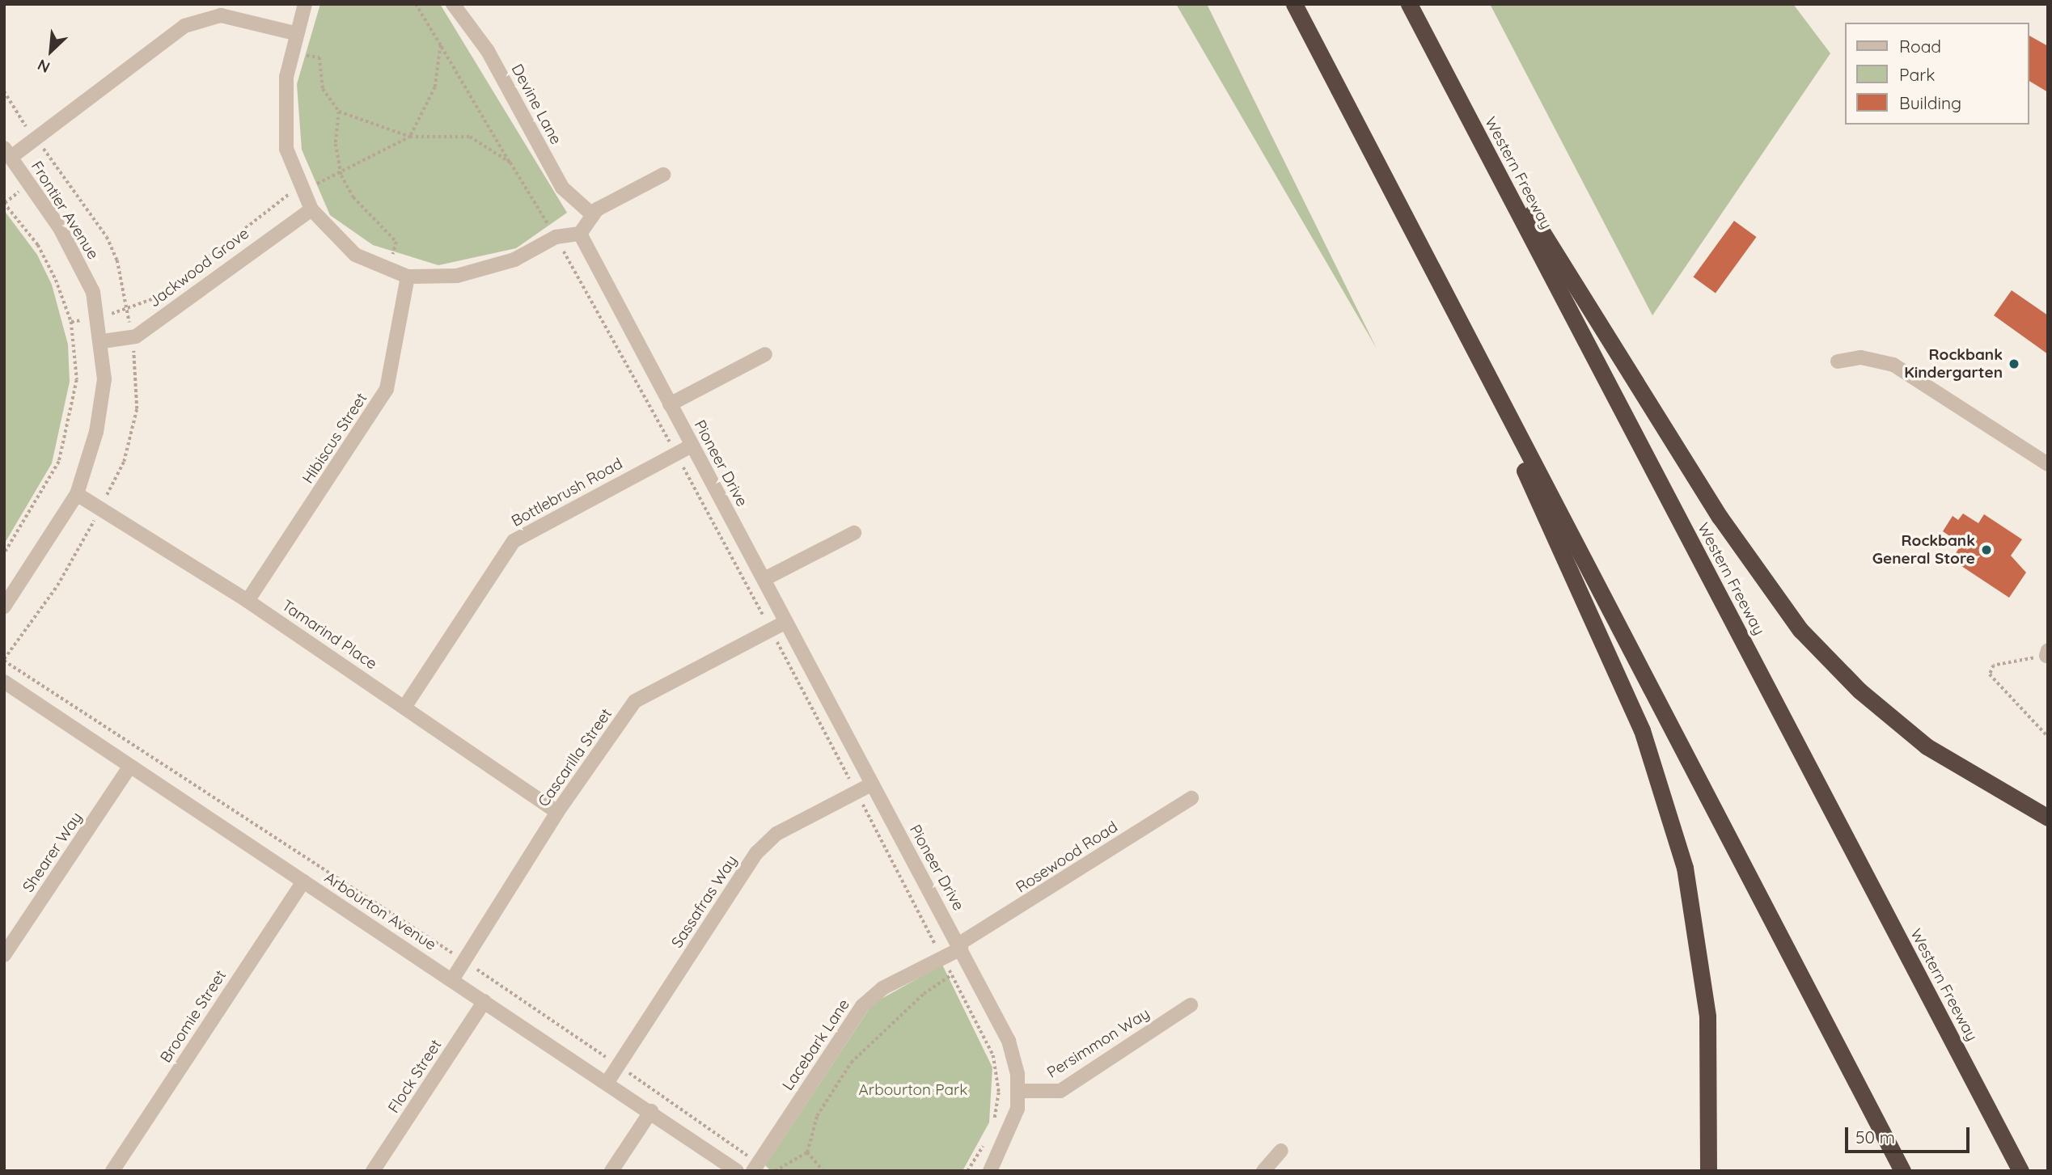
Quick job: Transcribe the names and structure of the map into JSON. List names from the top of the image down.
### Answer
{
  "streets": {
    "highway": ["Western Freeway"],
    "street": [
      "Devine Lane",
      "Frontier Avenue",
      "Jackwood Grove",
      "Hibiscus Street",
      "Pioneer Drive",
      "Bottlebrush Road",
      "Tamarind Place",
      "Cascarilla Street",
      "Shearer Way",
      "Rosewood Road",
      "Sassafras Way",
      "Arbourton Avenue",
      "Broomie Street",
      "Persimmon Way",
      "Lacebark Lane",
      "Flock Street"
    ]
  },
  "crossings": [
    ["Frontier Avenue", "Jackwood Grove"],
    ["Frontier Avenue", "Tamarind Place"],
    ["Hibiscus Street", "Tamarind Place"],
    ["Pioneer Drive", "Bottlebrush Road"],
    ["Pioneer Drive", "Cascarilla Street"],
    ["Pioneer Drive", "Rosewood Road"],
    ["Pioneer Drive", "Sassafras Way"],
    ["Pioneer Drive", "Persimmon Way"],
    ["Pioneer Drive", "Lacebark Lane"],
    ["Bottlebrush Road", "Tamarind Place"],
    ["Tamarind Place", "Cascarilla Street"],
    ["Cascarilla Street", "Arbourton Avenue"],
    ["Shearer Way", "Arbourton Avenue"],
    ["Rosewood Road", "Lacebark Lane"],
    ["Sassafras Way", "Arbourton Avenue"],
    ["Arbourton Avenue", "Broomie Street"],
    ["Arbourton Avenue", "Flock Street"]
  ],
  "parks": ["Arbourton Park"],
  "places": ["Rockbank Kindergarten", "Rockbank General Store"],
  "legend": ["Road", "Park", "Building"],
  "scale_bar": "50 m",
  "north": "bottom left"
}
